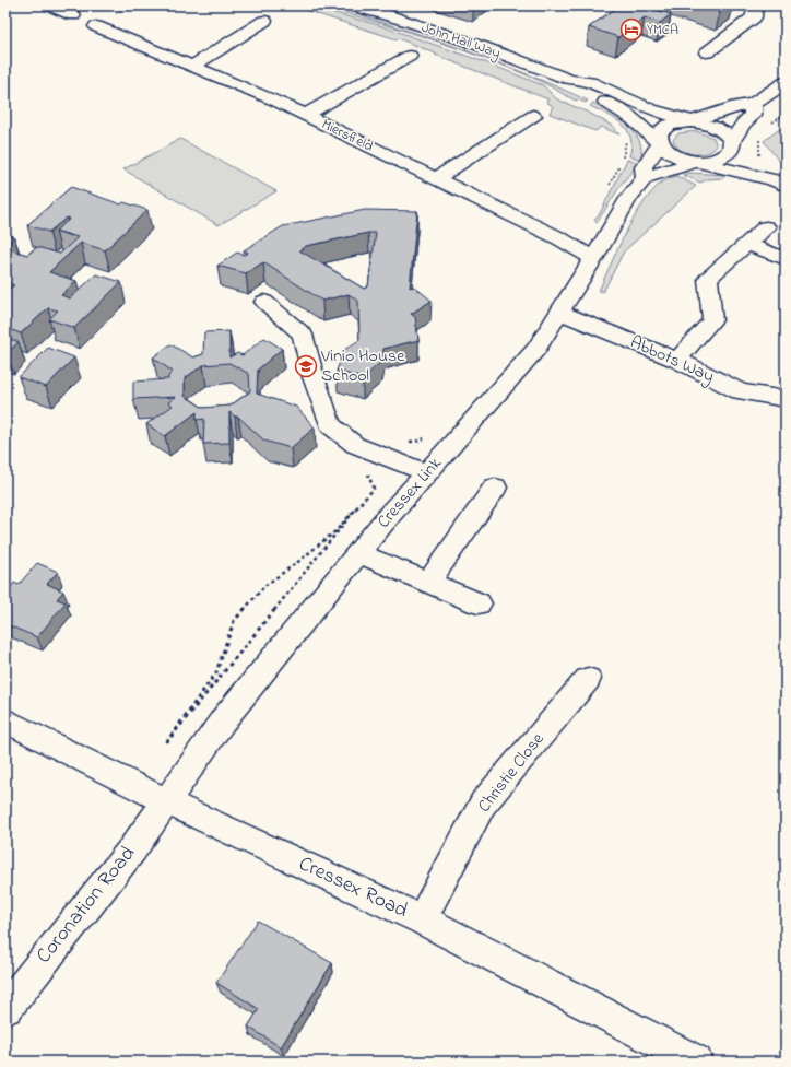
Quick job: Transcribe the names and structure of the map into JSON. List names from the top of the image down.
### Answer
{
  "streets": {
    "main road": [
      "John Hall Way",
      "Miersfield",
      "Abbots Way",
      "Cressex Link",
      "Christie Close",
      "Cressex Road",
      "Coronation Road"
    ]
  },
  "crossings": [
    ["John Hall Way", "Cressex Link"],
    ["Miersfield", "Cressex Link"],
    ["Abbots Way", "Cressex Link"],
    ["Cressex Link", "Cressex Road"],
    ["Cressex Link", "Coronation Road"],
    ["Christie Close", "Cressex Road"],
    ["Cressex Road", "Coronation Road"]
  ],
  "places": {
    "hotel": ["YMCA"],
    "school or university": ["Vinio House School"]
  }
}
